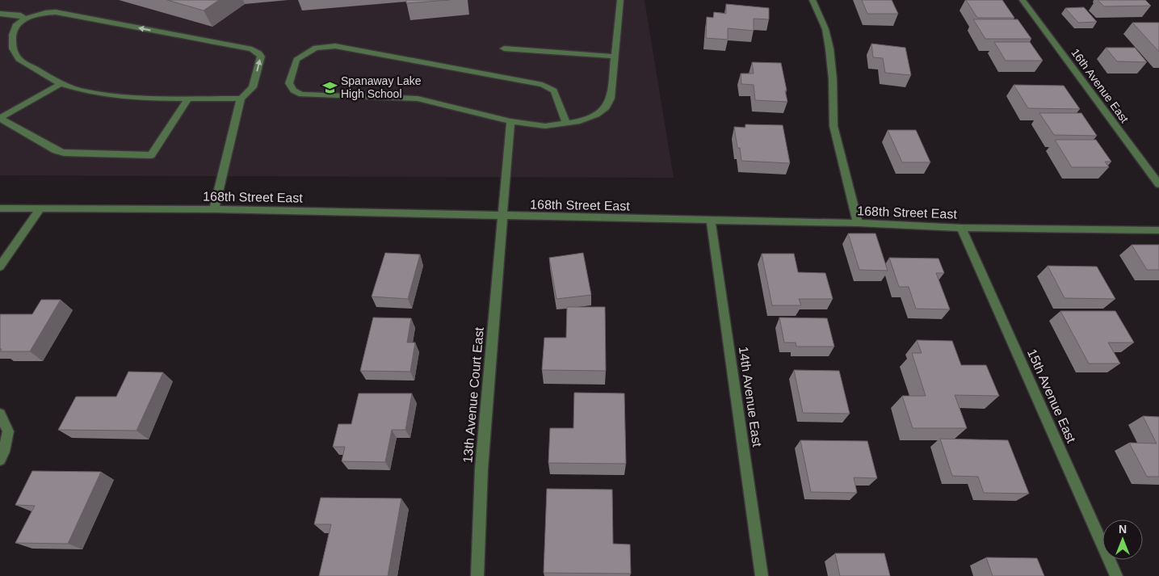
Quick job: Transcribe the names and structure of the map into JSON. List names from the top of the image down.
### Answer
{
  "streets": {
    "street": [
      "16th Avenue East",
      "168th Street East",
      "13th Avenue Court East",
      "15th Avenue East",
      "14th Avenue East"
    ]
  },
  "crossings": [
    ["168th Street East", "13th Avenue Court East"],
    ["168th Street East", "15th Avenue East"],
    ["168th Street East", "14th Avenue East"]
  ],
  "places": {
    "school or university": ["Spanaway Lake High School"]
  },
  "north": "top"
}
